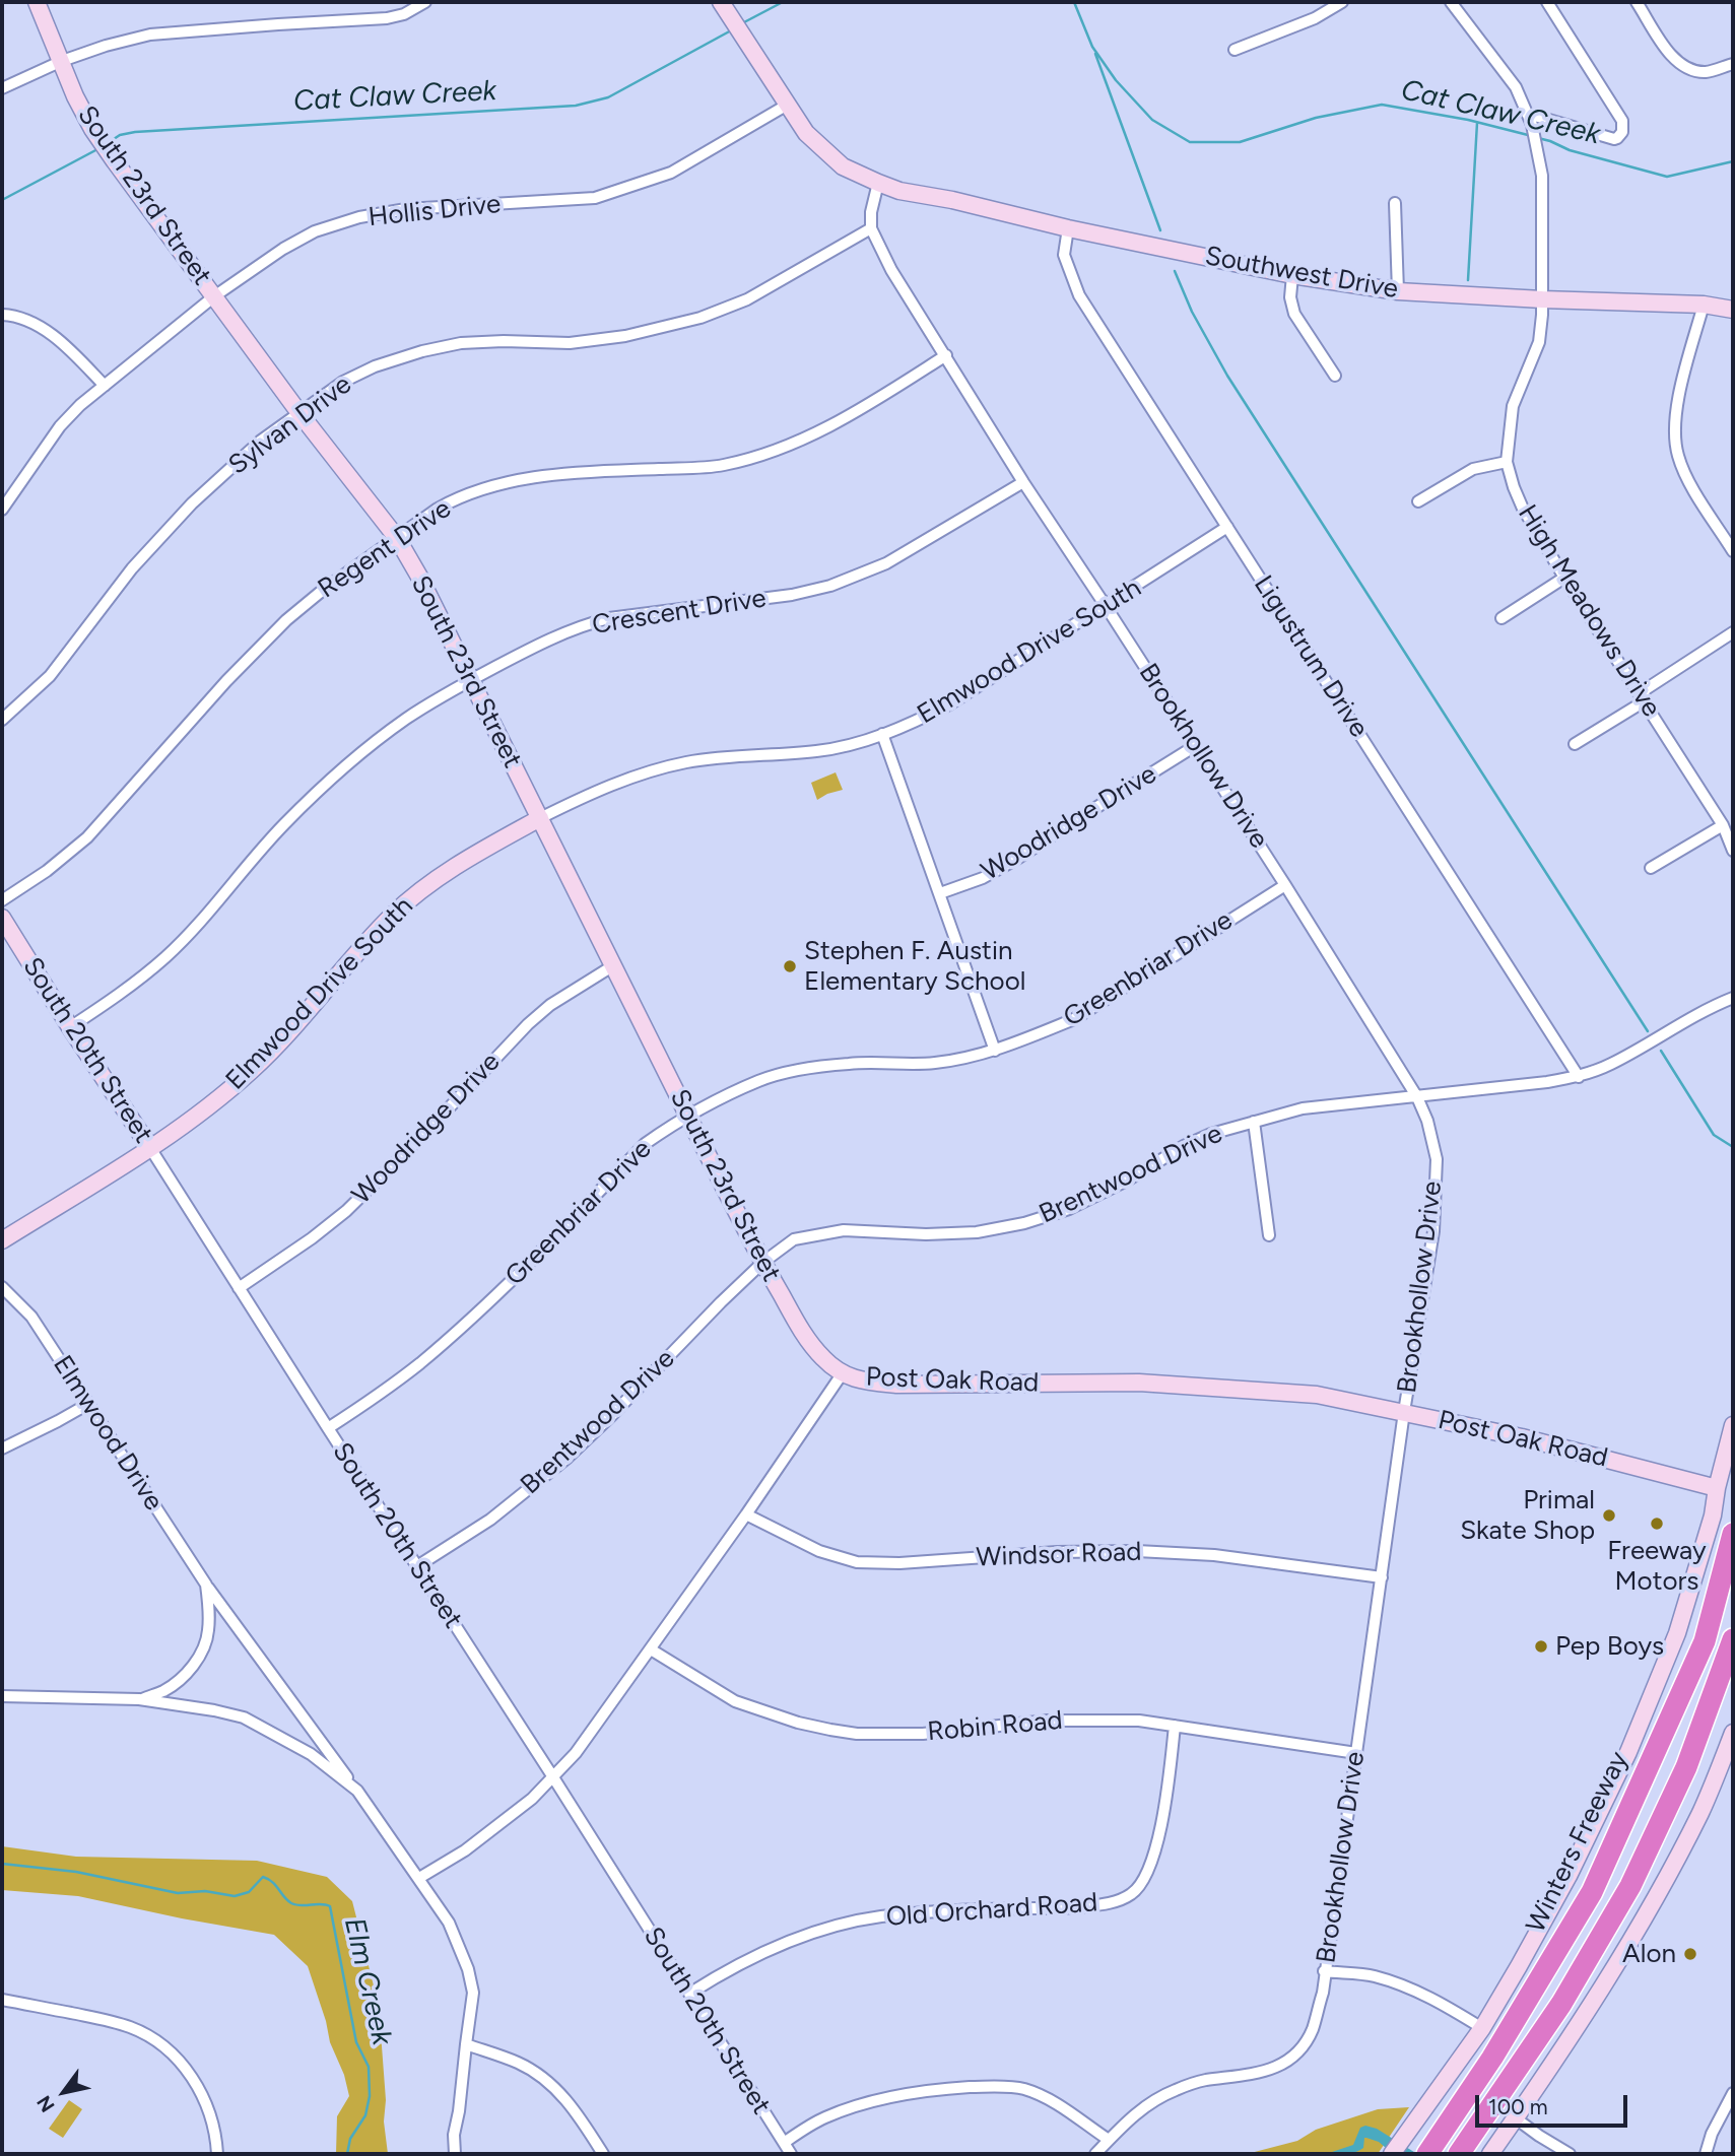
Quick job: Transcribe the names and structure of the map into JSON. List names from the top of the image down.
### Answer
{
  "streets": {
    "highway": ["Winters Freeway"],
    "street": [
      "South 23rd Street",
      "Hollis Drive",
      "Southwest Drive",
      "Sylvan Drive",
      "Regent Drive",
      "High Meadows Drive",
      "Crescent Drive",
      "Elmwood Drive South",
      "Ligustrum Drive",
      "Brookhollow Drive",
      "Woodridge Drive",
      "Greenbriar Drive",
      "South 20th Street",
      "Brentwood Drive",
      "Post Oak Road",
      "Elmwood Drive",
      "Windsor Road",
      "Robin Road",
      "Old Orchard Road"
    ]
  },
  "crossings": [
    ["South 23rd Street", "Hollis Drive"],
    ["South 23rd Street", "Sylvan Drive"],
    ["South 23rd Street", "Regent Drive"],
    ["South 23rd Street", "Crescent Drive"],
    ["South 23rd Street", "Elmwood Drive South"],
    ["South 23rd Street", "Woodridge Drive"],
    ["South 23rd Street", "Greenbriar Drive"],
    ["South 23rd Street", "Brentwood Drive"],
    ["South 23rd Street", "Post Oak Road"],
    ["Hollis Drive", "Southwest Drive"],
    ["Southwest Drive", "High Meadows Drive"],
    ["Southwest Drive", "Ligustrum Drive"],
    ["Sylvan Drive", "Brookhollow Drive"],
    ["Regent Drive", "Brookhollow Drive"],
    ["Crescent Drive", "Brookhollow Drive"],
    ["Crescent Drive", "South 20th Street"],
    ["Elmwood Drive South", "Ligustrum Drive"],
    ["Elmwood Drive South", "Brookhollow Drive"],
    ["Elmwood Drive South", "South 20th Street"],
    ["Ligustrum Drive", "Brentwood Drive"],
    ["Brookhollow Drive", "Woodridge Drive"],
    ["Brookhollow Drive", "Greenbriar Drive"],
    ["Brookhollow Drive", "Brentwood Drive"],
    ["Brookhollow Drive", "Post Oak Road"],
    ["Brookhollow Drive", "Windsor Road"],
    ["Brookhollow Drive", "Robin Road"],
    ["Woodridge Drive", "South 20th Street"],
    ["Greenbriar Drive", "South 20th Street"],
    ["South 20th Street", "Brentwood Drive"],
    ["South 20th Street", "Post Oak Road"],
    ["South 20th Street", "Old Orchard Road"],
    ["Post Oak Road", "Windsor Road"],
    ["Post Oak Road", "Robin Road"],
    ["Robin Road", "Old Orchard Road"]
  ],
  "water": ["Cat Claw Creek", "Elm Creek"],
  "places": [
    "Stephen F. Austin Elementary School",
    "Primal Skate Shop",
    "Freeway Motors",
    "Pep Boys",
    "Alon"
  ],
  "scale_bar": "100 m",
  "north": "bottom left"
}
